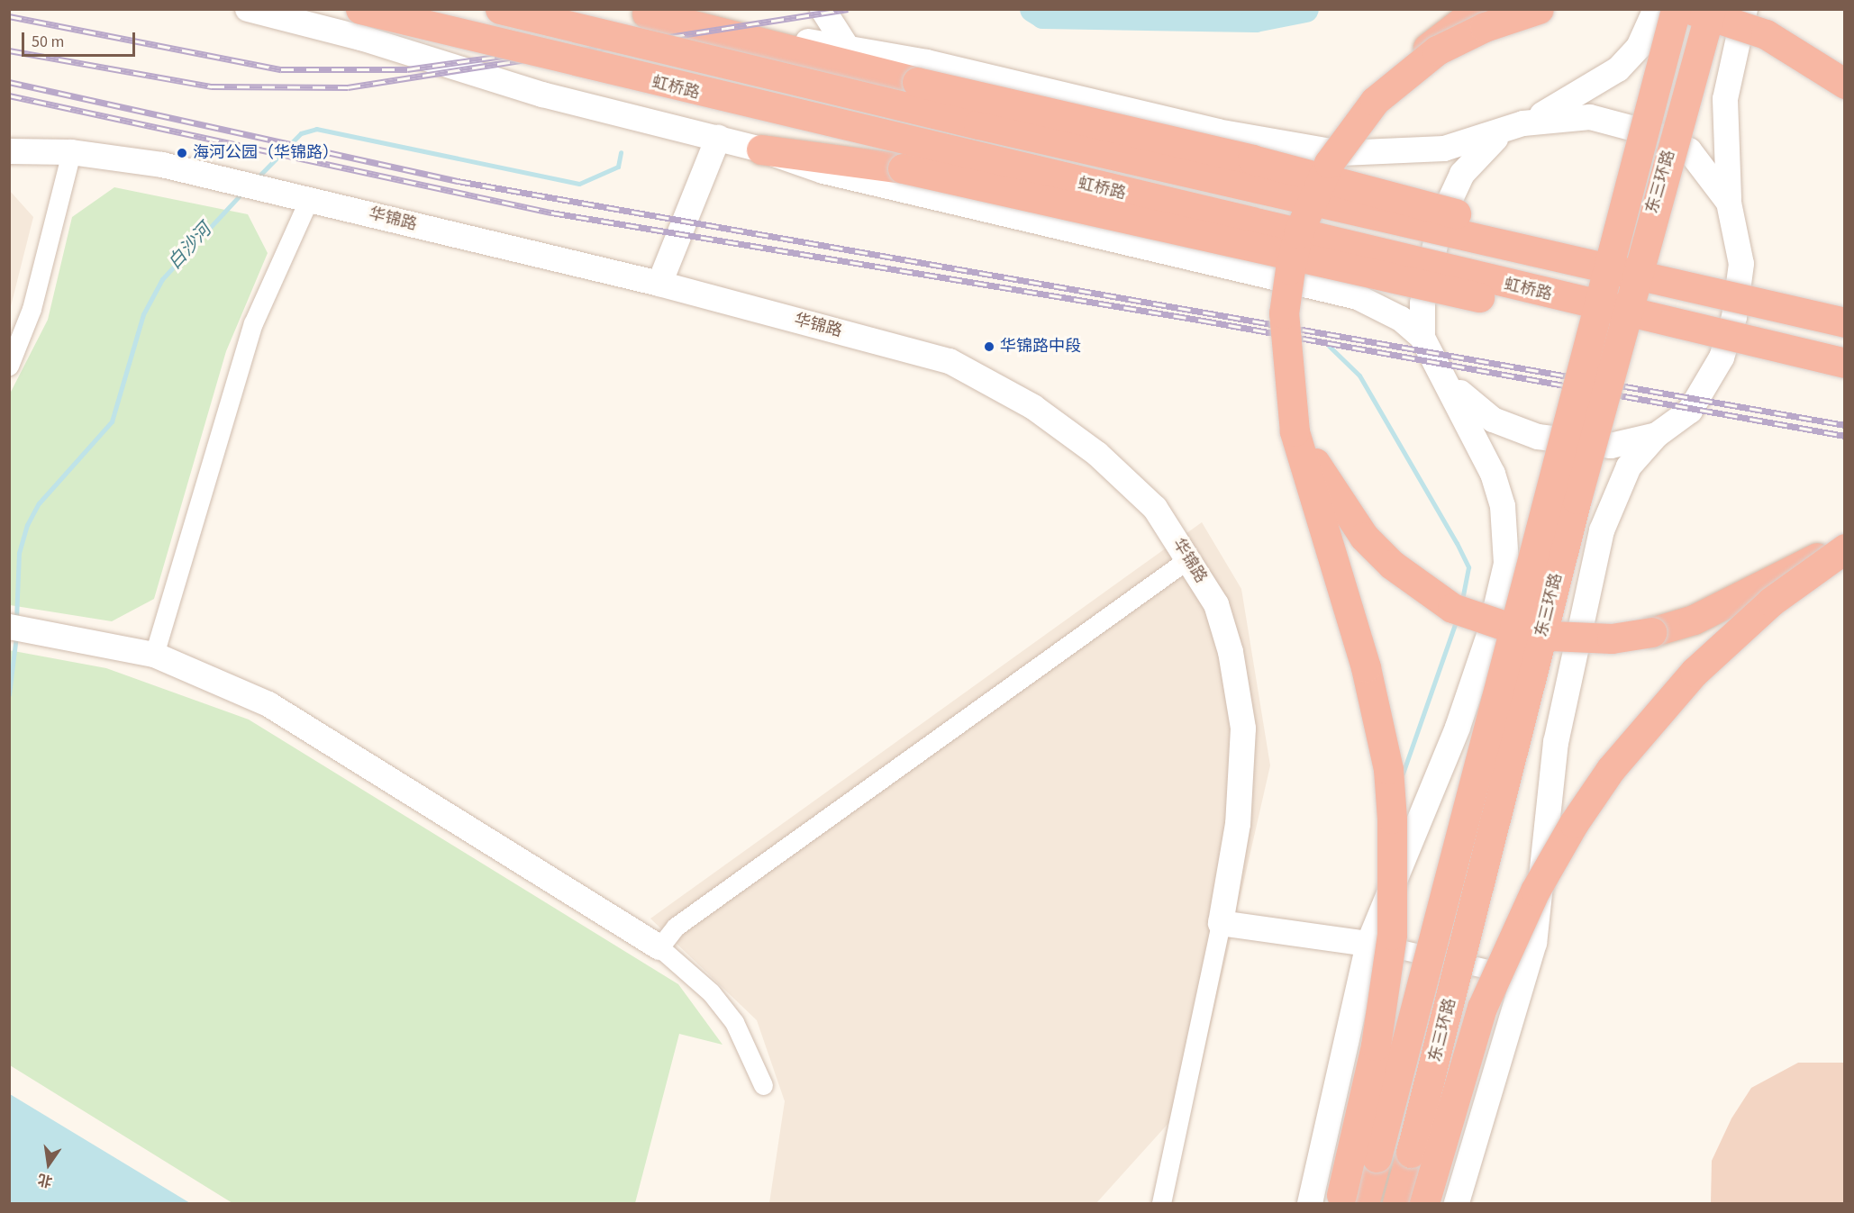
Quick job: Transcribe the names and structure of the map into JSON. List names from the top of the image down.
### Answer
{
  "streets": {
    "highway": ["虹桥路", "东三环路"],
    "main road": ["华锦路"]
  },
  "water": ["白沙河"],
  "places": ["海河公园（华锦路）", "华锦路中段"],
  "scale_bar": "50 m",
  "north": "bottom"
}
